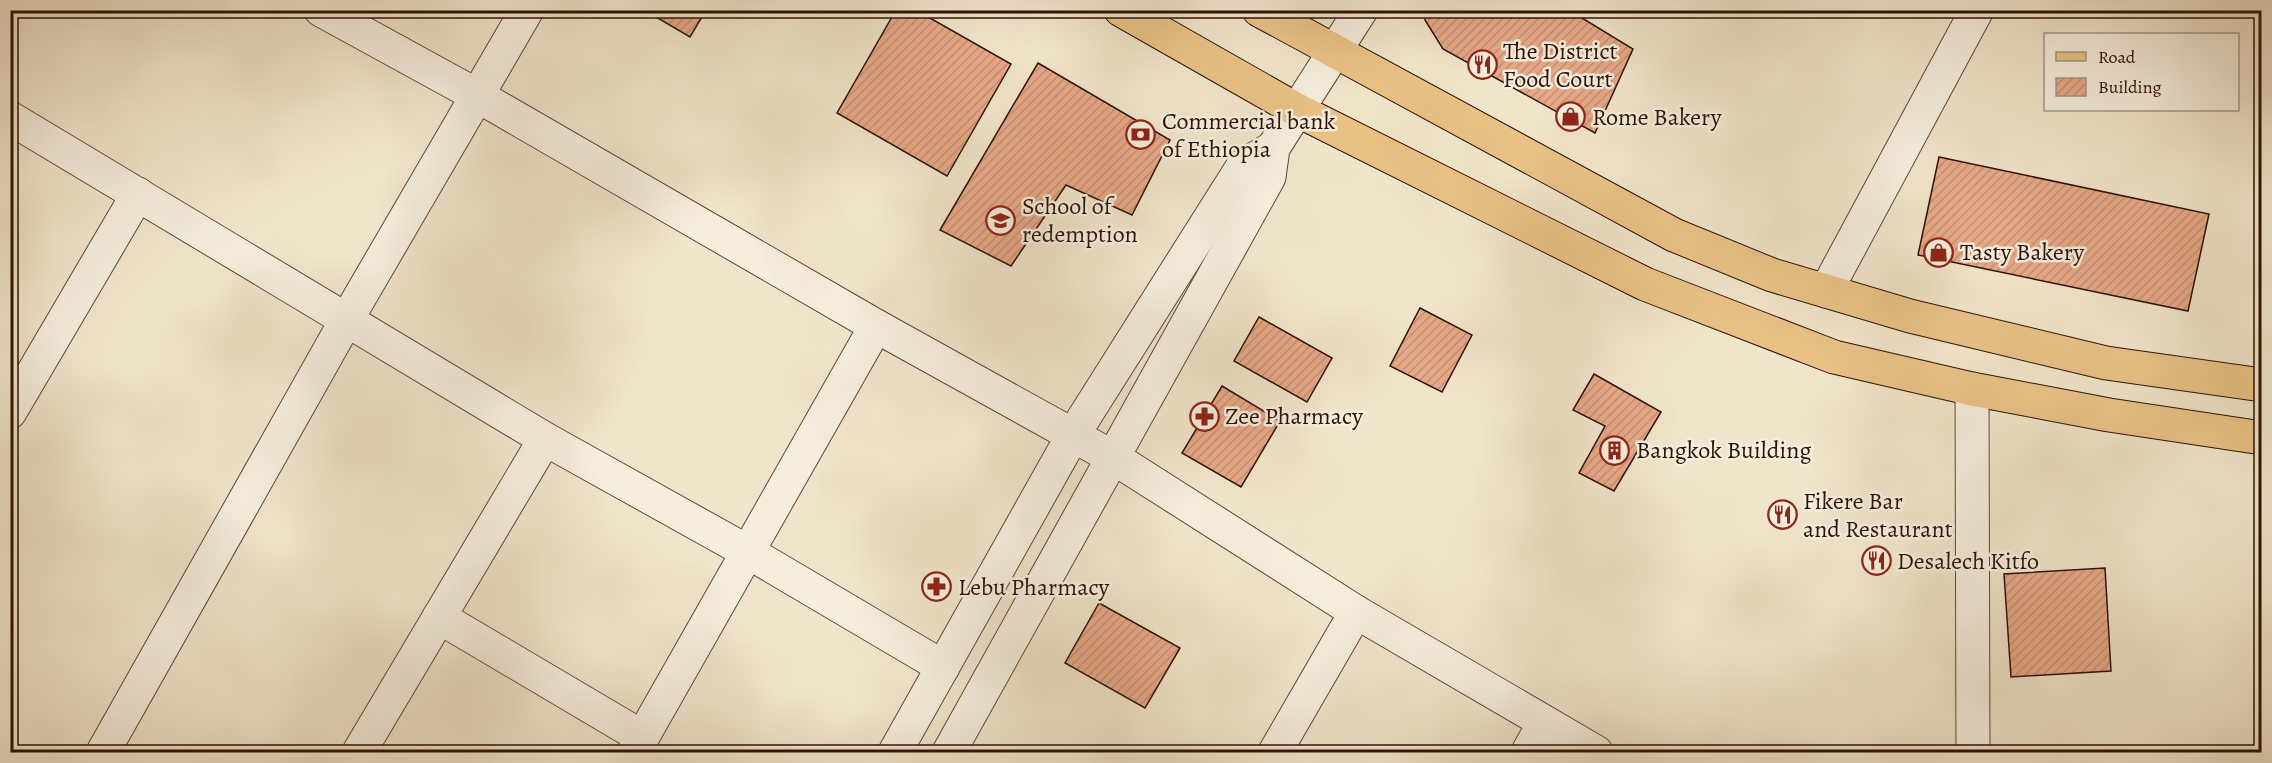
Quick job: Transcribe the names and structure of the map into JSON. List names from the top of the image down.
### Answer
{
  "places": {
    "restaurant": ["The District Food Court", "Fikere Bar and Restaurant", "Desalech Kitfo"],
    "shop": ["Rome Bakery", "Tasty Bakery"],
    "bank": ["Commercial bank of Ethiopia"],
    "school or university": ["School of redemption"],
    "pharmacy": ["Zee Pharmacy", "Lebu Pharmacy"],
    "building": ["Bangkok Building"]
  },
  "legend": ["Road", "Building"]
}
